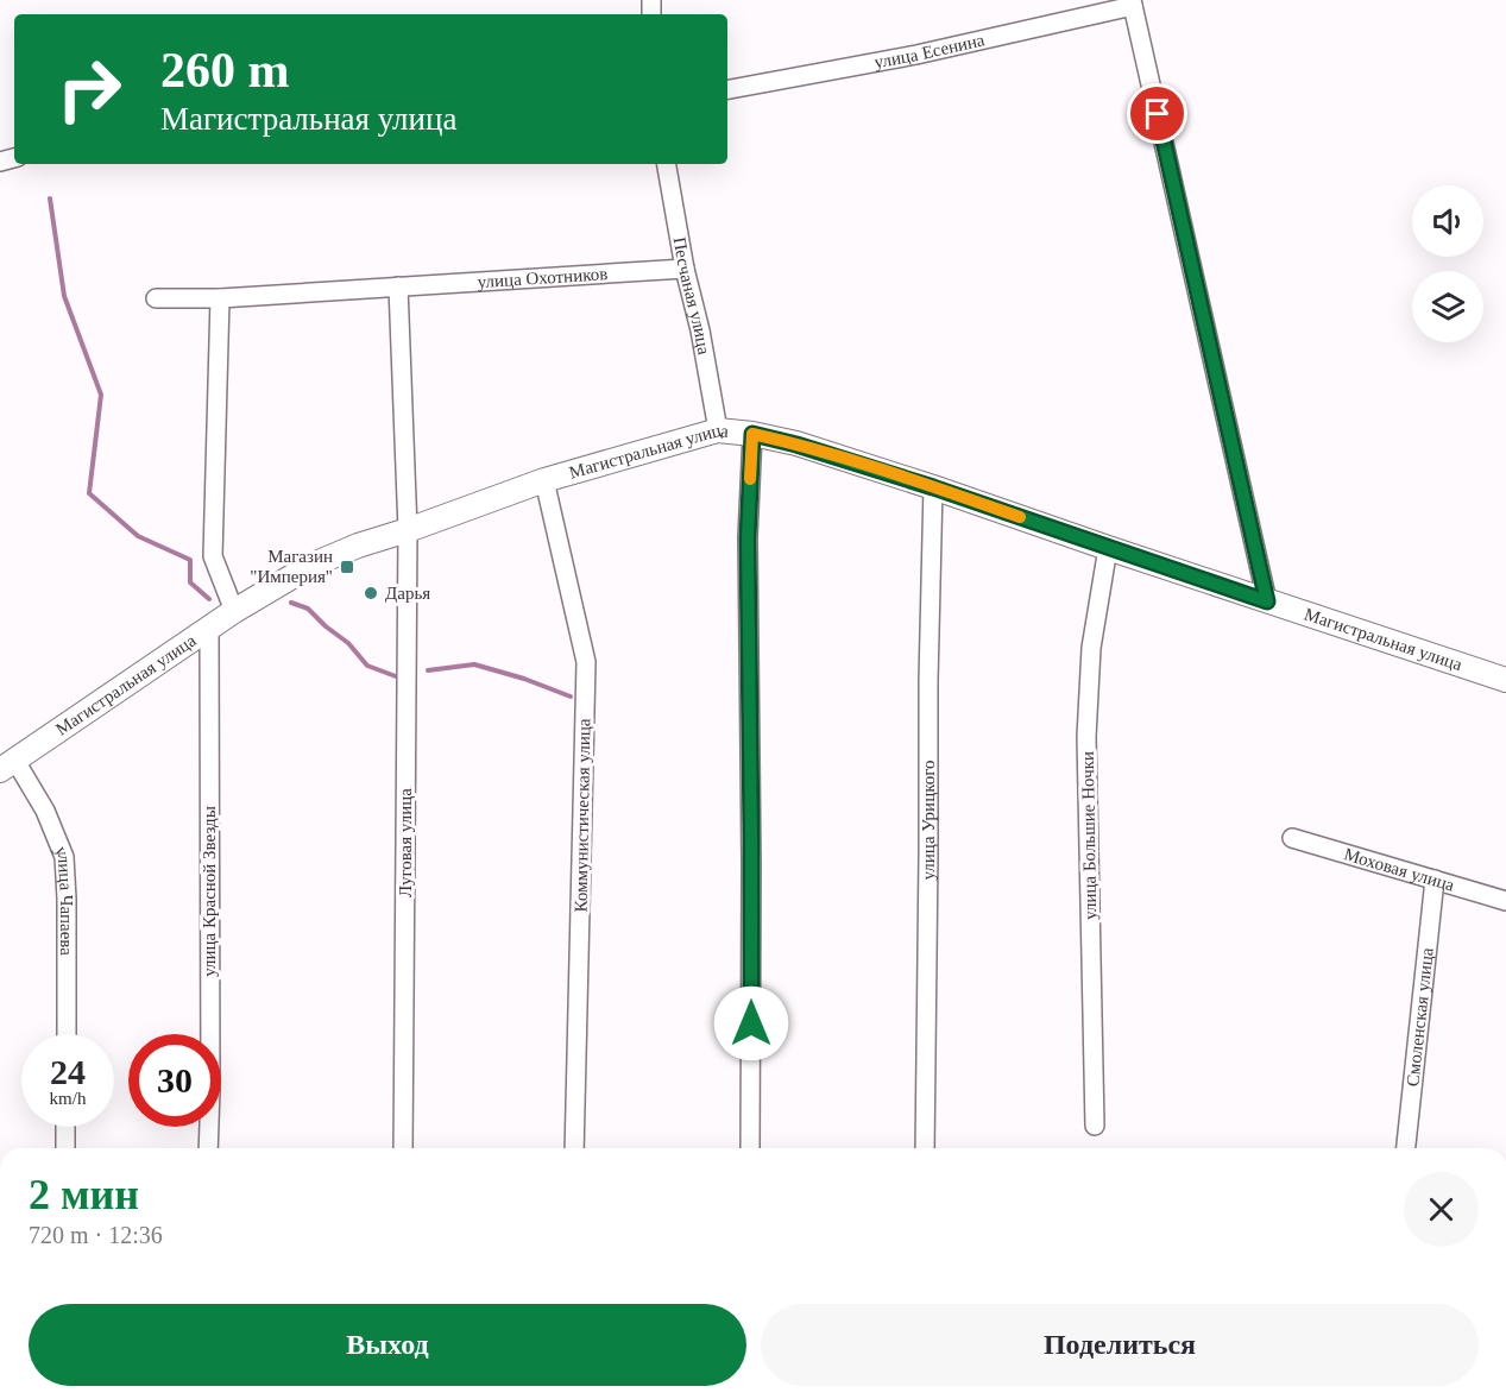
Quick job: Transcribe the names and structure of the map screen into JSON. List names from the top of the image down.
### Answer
{
  "streets": {
    "street": [
      "улица Есенина",
      "улица Охотников",
      "Песчаная улица",
      "Магистральная улица",
      "Коммунистическая улица",
      "улица Урицкого",
      "улица Большие Ночки",
      "Луговая улица",
      "Моховая улица",
      "улица Красной Звезды",
      "улица Чапаева",
      "Смоленская улица"
    ]
  },
  "crossings": [
    ["улица Охотников", "Песчаная улица"],
    ["Песчаная улица", "Магистральная улица"],
    ["Магистральная улица", "Коммунистическая улица"],
    ["Магистральная улица", "улица Урицкого"],
    ["Магистральная улица", "улица Большие Ночки"],
    ["Магистральная улица", "Луговая улица"],
    ["Магистральная улица", "улица Красной Звезды"],
    ["Магистральная улица", "улица Чапаева"],
    ["Моховая улица", "Смоленская улица"]
  ],
  "places": {
    "transit": ["Магазин \"Империя\""],
    "other": ["Дарья"]
  },
  "page": {
    "turn": ["260 m", "Магистральная улица"],
    "speed": "24 km/h",
    "limit": "30",
    "heading": ["2 мин", "720 m · 12:36"],
    "buttons": ["Выход", "Поделиться"]
  }
}
